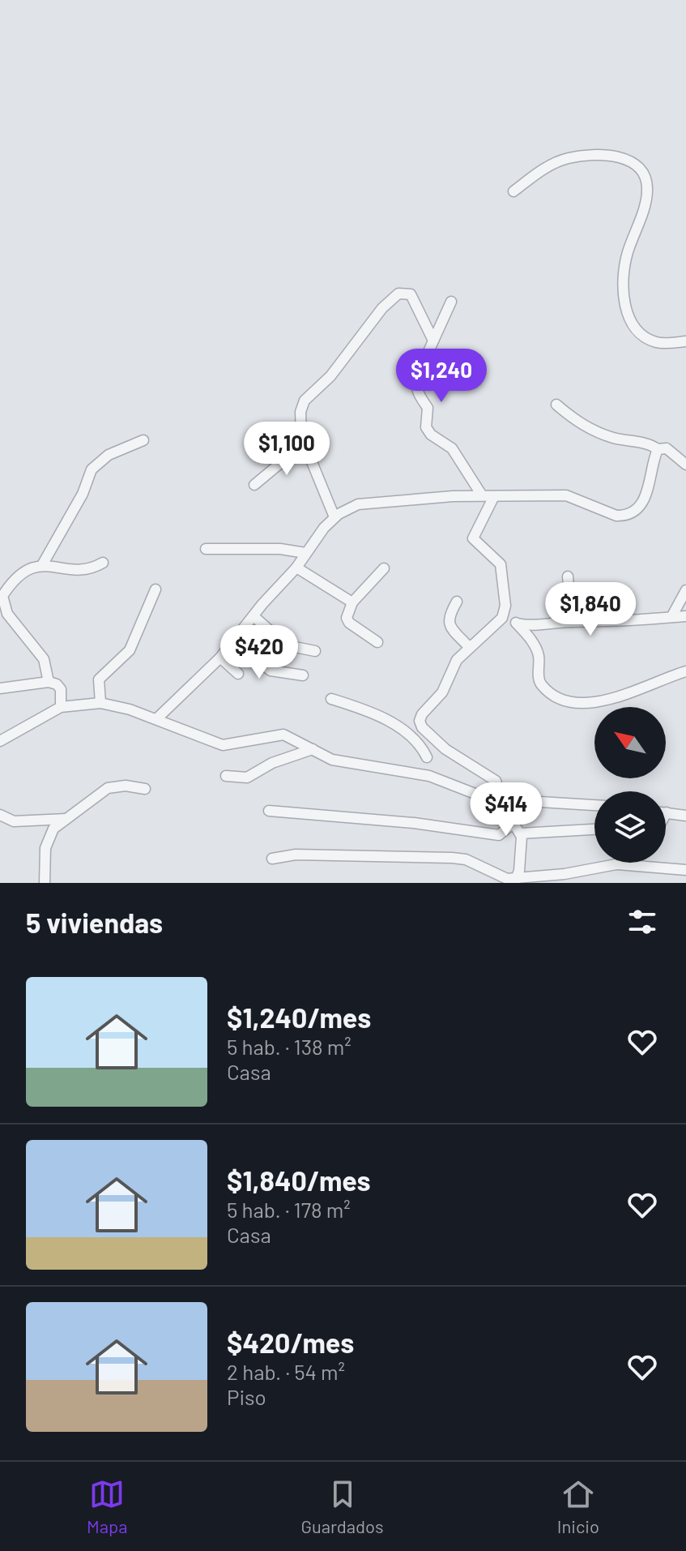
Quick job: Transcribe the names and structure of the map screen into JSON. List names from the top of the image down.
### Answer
{
  "north": "top left",
  "page": {
    "price": [
      "$1,240",
      "$1,100",
      "$1,840",
      "$420",
      "$414"
    ],
    "heading": "5 viviendas",
    "list": [
      {
        "name": "$1,240/mes",
        "note": "5 hab. · 138 m² · Casa"
      },
      {
        "name": "$1,840/mes",
        "note": "5 hab. · 178 m² · Casa"
      },
      {
        "name": "$420/mes",
        "note": "2 hab. · 54 m² · Piso"
      }
    ],
    "tabs": ["Mapa", "Guardados", "Inicio"]
  }
}
